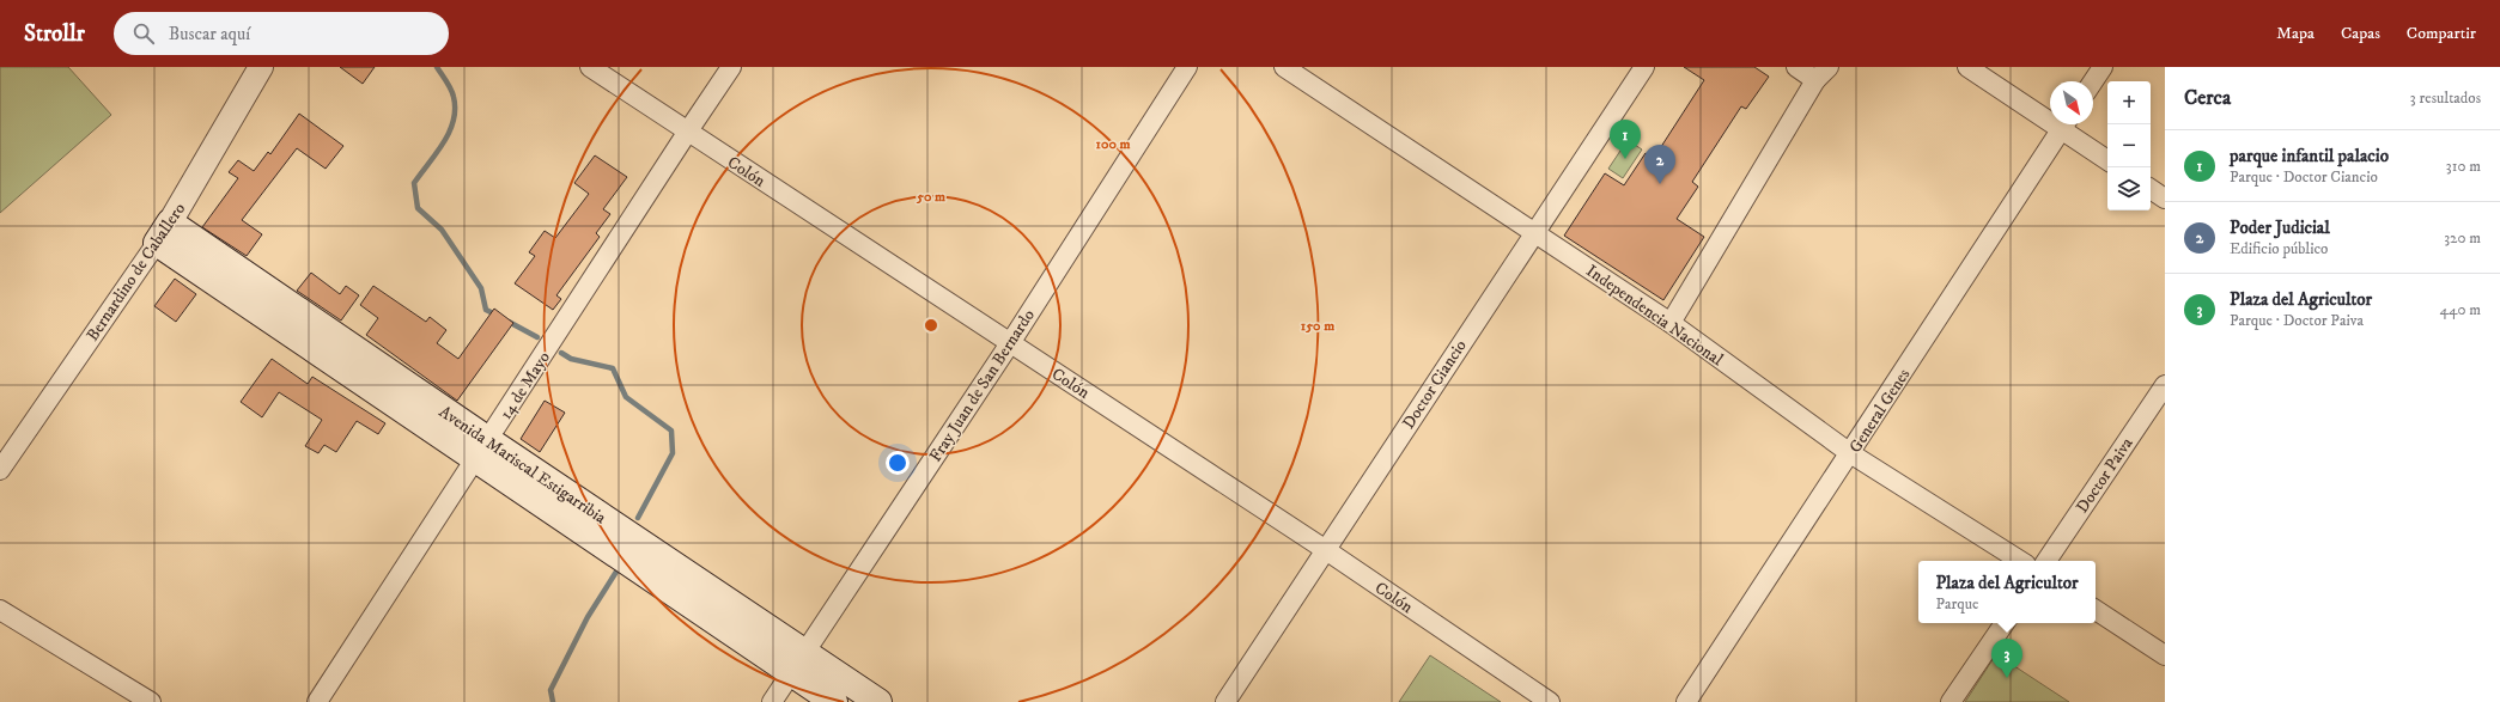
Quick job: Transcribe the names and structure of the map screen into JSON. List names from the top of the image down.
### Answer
{
  "streets": {
    "main road": ["Avenida Mariscal Estigarribia"],
    "street": [
      "Colón",
      "Bernardino de Caballero",
      "Independencia Nacional",
      "Doctor Ciancio",
      "14 de Mayo",
      "Fray Juan de San Bernardo",
      "General Genes",
      "Doctor Paiva"
    ]
  },
  "crossings": [
    ["Colón", "Doctor Ciancio"],
    ["Colón", "14 de Mayo"],
    ["Colón", "Fray Juan de San Bernardo"],
    ["Bernardino de Caballero", "Avenida Mariscal Estigarribia"],
    ["Independencia Nacional", "Doctor Ciancio"],
    ["Independencia Nacional", "General Genes"],
    ["14 de Mayo", "Avenida Mariscal Estigarribia"],
    ["Fray Juan de San Bernardo", "Avenida Mariscal Estigarribia"]
  ],
  "north": "bottom right",
  "page": {
    "header": "Strollr",
    "search": "Buscar aquí",
    "nav": ["Mapa", "Capas", "Compartir"],
    "heading": ["Cerca", "3 resultados"],
    "map_buttons": ["+", "−"],
    "pins": ["1", "2", "3"],
    "list": [
      {
        "mark": "1",
        "name": "parque infantil palacio",
        "note": "Parque · Doctor Ciancio",
        "value": "310 m"
      },
      {
        "mark": "2",
        "name": "Poder Judicial",
        "note": "Edificio público",
        "value": "320 m"
      },
      {
        "mark": "3",
        "name": "Plaza del Agricultor",
        "note": "Parque · Doctor Paiva",
        "value": "440 m"
      }
    ],
    "popup": ["Plaza del Agricultor", "Parque"]
  },
  "rings": ["100 m", "50 m", "150 m"]
}
